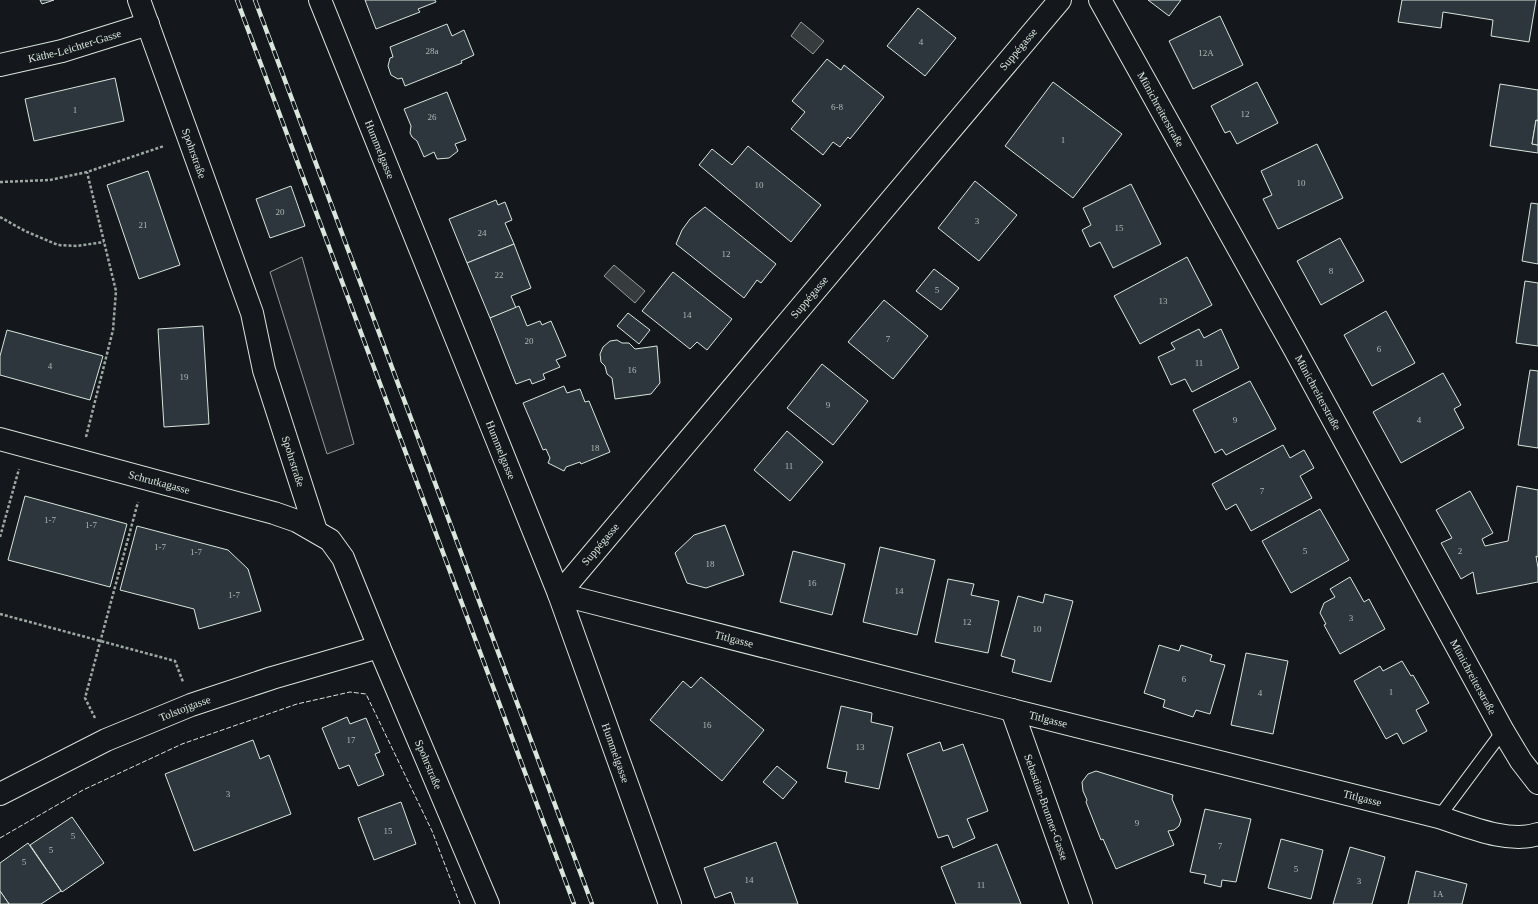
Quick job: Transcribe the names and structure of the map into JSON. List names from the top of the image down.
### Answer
{
  "streets": {
    "street": [
      "Käthe-Leichter-Gasse",
      "Suppégasse",
      "Münichreiterstraße",
      "Hummelgasse",
      "Spohrstraße",
      "Schrutkagasse",
      "Titlgasse",
      "Tolstojgasse",
      "Sebastian-Brunner-Gasse"
    ]
  },
  "crossings": [
    ["Käthe-Leichter-Gasse", "Spohrstraße"],
    ["Suppégasse", "Hummelgasse"],
    ["Suppégasse", "Titlgasse"],
    ["Hummelgasse", "Titlgasse"],
    ["Spohrstraße", "Schrutkagasse"],
    ["Spohrstraße", "Tolstojgasse"],
    ["Titlgasse", "Sebastian-Brunner-Gasse"]
  ],
  "house_numbers": [
    "4",
    "28a",
    "12A",
    "6-8",
    "1",
    "12",
    "26",
    "1",
    "10",
    "10",
    "20",
    "3",
    "21",
    "15",
    "24",
    "12",
    "8",
    "22",
    "5",
    "13",
    "14",
    "7",
    "20",
    "6",
    "11",
    "4",
    "16",
    "19",
    "9",
    "9",
    "4",
    "18",
    "11",
    "7",
    "1-7",
    "1-7",
    "1-7",
    "5",
    "2",
    "1-7",
    "18",
    "16",
    "14",
    "1-7",
    "3",
    "12",
    "10",
    "6",
    "1",
    "4",
    "16",
    "17",
    "13",
    "3",
    "9",
    "15",
    "5",
    "7",
    "5",
    "5",
    "5",
    "14",
    "3",
    "11",
    "1A"
  ]
}
